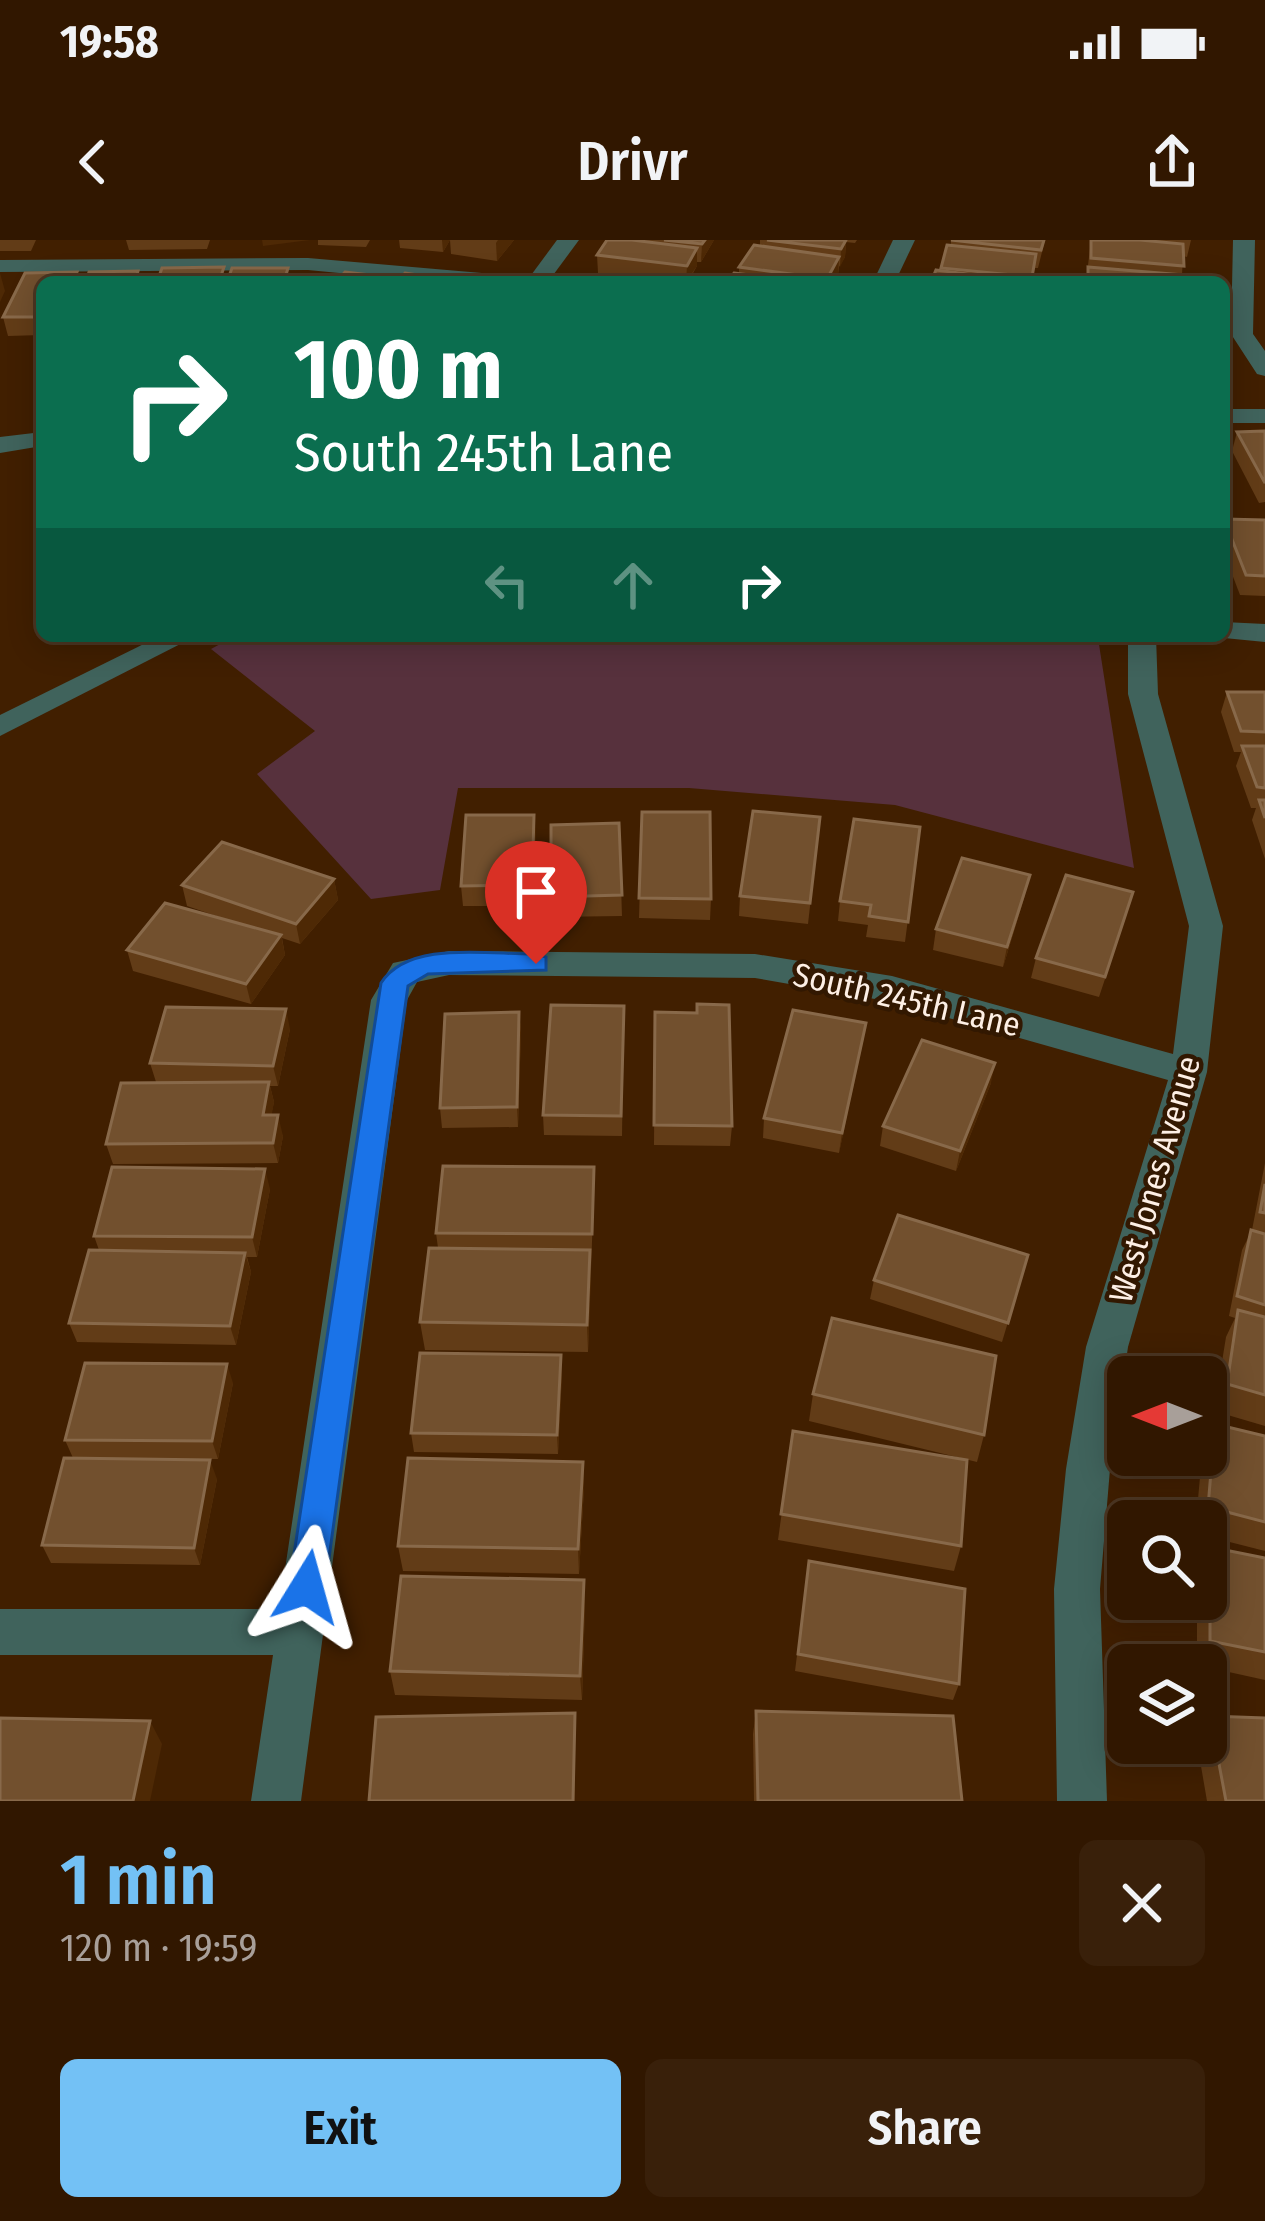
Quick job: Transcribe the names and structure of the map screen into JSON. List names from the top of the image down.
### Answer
{
  "streets": {
    "street": ["South 245th Lane", "West Jones Avenue"]
  },
  "crossings": [
    ["South 245th Lane", "West Jones Avenue"]
  ],
  "north": "left",
  "page": {
    "status": "19:58",
    "header": "Drivr",
    "turn": ["100 m", "South 245th Lane"],
    "heading": ["1 min", "120 m · 19:59"],
    "buttons": ["Exit", "Share"]
  }
}
